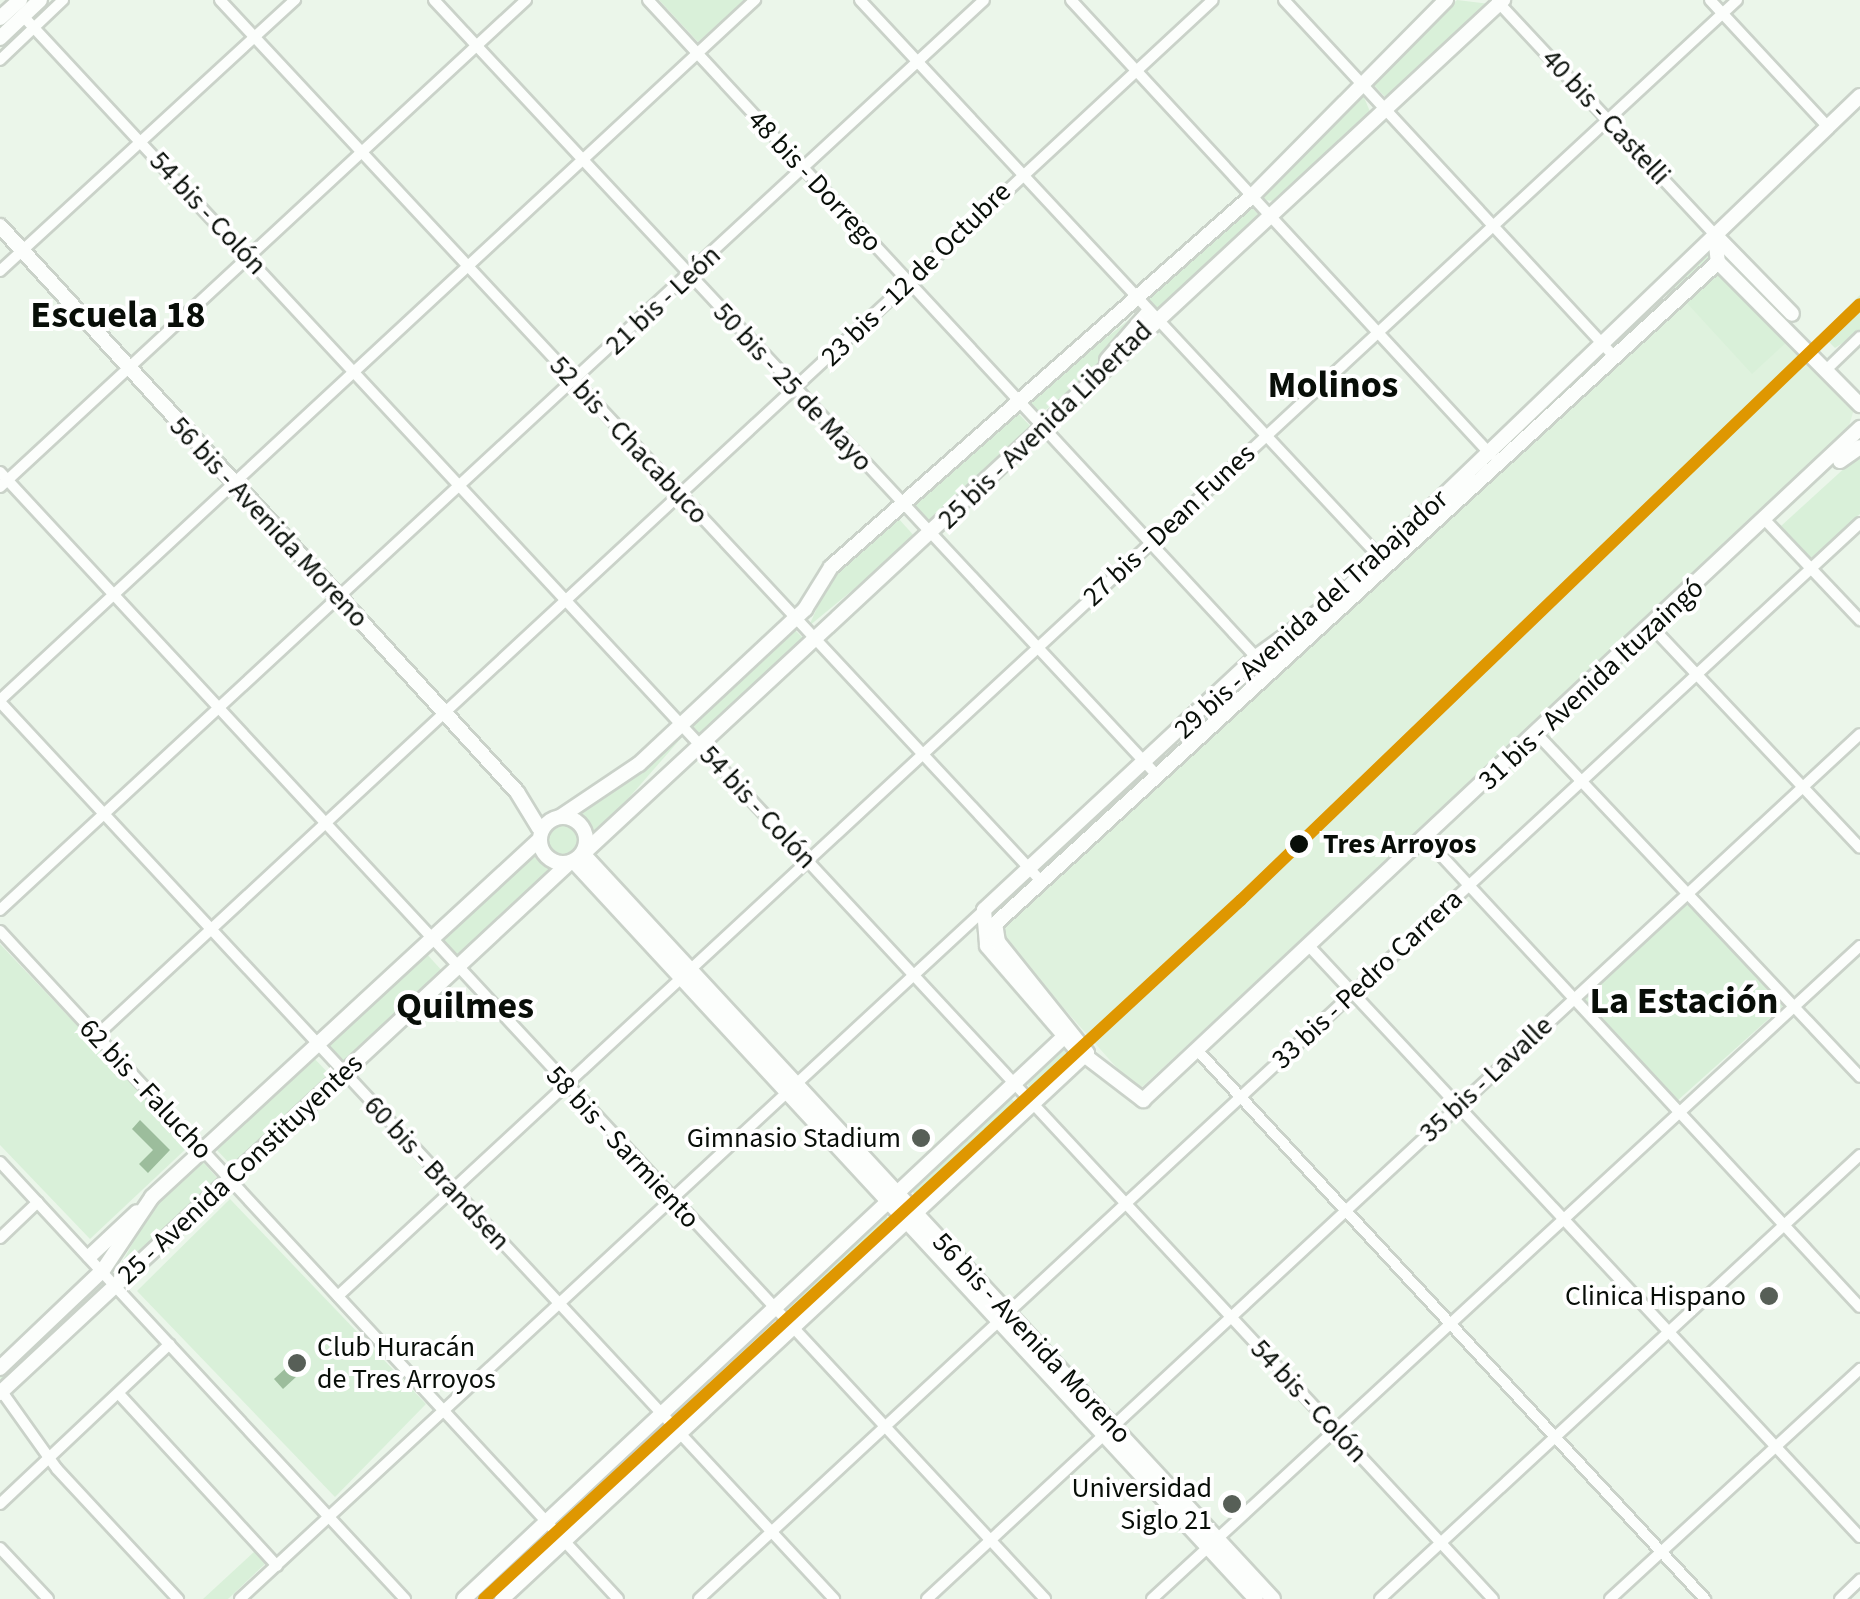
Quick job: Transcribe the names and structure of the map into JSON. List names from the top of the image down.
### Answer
{
  "streets": {
    "main road": [
      "40 bis - Castelli",
      "25 bis - Avenida Libertad",
      "56 bis - Avenida Moreno",
      "29 bis - Avenida del Trabajador",
      "31 bis - Avenida Ituzaingó",
      "25 - Avenida Constituyentes"
    ],
    "street": [
      "48 bis - Dorrego",
      "54 bis - Colón",
      "23 bis - 12 de Octubre",
      "21 bis - León",
      "50 bis - 25 de Mayo",
      "52 bis - Chacabuco",
      "27 bis - Dean Funes",
      "33 bis - Pedro Carrera",
      "35 bis - Lavalle",
      "62 bis - Falucho",
      "58 bis - Sarmiento",
      "60 bis - Brandsen"
    ]
  },
  "crossings": [
    ["40 bis - Castelli", "25 bis - Avenida Libertad"],
    ["40 bis - Castelli", "27 bis - Dean Funes"],
    ["40 bis - Castelli", "29 bis - Avenida del Trabajador"],
    ["48 bis - Dorrego", "23 bis - 12 de Octubre"],
    ["48 bis - Dorrego", "21 bis - León"],
    ["48 bis - Dorrego", "25 bis - Avenida Libertad"],
    ["48 bis - Dorrego", "27 bis - Dean Funes"],
    ["48 bis - Dorrego", "29 bis - Avenida del Trabajador"],
    ["54 bis - Colón", "23 bis - 12 de Octubre"],
    ["54 bis - Colón", "21 bis - León"],
    ["54 bis - Colón", "25 bis - Avenida Libertad"],
    ["54 bis - Colón", "27 bis - Dean Funes"],
    ["54 bis - Colón", "29 bis - Avenida del Trabajador"],
    ["54 bis - Colón", "33 bis - Pedro Carrera"],
    ["54 bis - Colón", "35 bis - Lavalle"],
    ["23 bis - 12 de Octubre", "50 bis - 25 de Mayo"],
    ["23 bis - 12 de Octubre", "52 bis - Chacabuco"],
    ["23 bis - 12 de Octubre", "56 bis - Avenida Moreno"],
    ["23 bis - 12 de Octubre", "62 bis - Falucho"],
    ["23 bis - 12 de Octubre", "58 bis - Sarmiento"],
    ["23 bis - 12 de Octubre", "60 bis - Brandsen"],
    ["21 bis - León", "50 bis - 25 de Mayo"],
    ["21 bis - León", "52 bis - Chacabuco"],
    ["21 bis - León", "56 bis - Avenida Moreno"],
    ["21 bis - León", "58 bis - Sarmiento"],
    ["21 bis - León", "60 bis - Brandsen"],
    ["50 bis - 25 de Mayo", "25 bis - Avenida Libertad"],
    ["50 bis - 25 de Mayo", "27 bis - Dean Funes"],
    ["50 bis - 25 de Mayo", "29 bis - Avenida del Trabajador"],
    ["25 bis - Avenida Libertad", "52 bis - Chacabuco"],
    ["25 bis - Avenida Libertad", "56 bis - Avenida Moreno"],
    ["25 bis - Avenida Libertad", "25 - Avenida Constituyentes"],
    ["52 bis - Chacabuco", "27 bis - Dean Funes"],
    ["52 bis - Chacabuco", "29 bis - Avenida del Trabajador"],
    ["56 bis - Avenida Moreno", "27 bis - Dean Funes"],
    ["56 bis - Avenida Moreno", "29 bis - Avenida del Trabajador"],
    ["56 bis - Avenida Moreno", "33 bis - Pedro Carrera"],
    ["56 bis - Avenida Moreno", "35 bis - Lavalle"],
    ["56 bis - Avenida Moreno", "25 - Avenida Constituyentes"],
    ["27 bis - Dean Funes", "62 bis - Falucho"],
    ["27 bis - Dean Funes", "58 bis - Sarmiento"],
    ["27 bis - Dean Funes", "60 bis - Brandsen"],
    ["29 bis - Avenida del Trabajador", "62 bis - Falucho"],
    ["29 bis - Avenida del Trabajador", "58 bis - Sarmiento"],
    ["29 bis - Avenida del Trabajador", "60 bis - Brandsen"],
    ["33 bis - Pedro Carrera", "58 bis - Sarmiento"],
    ["33 bis - Pedro Carrera", "60 bis - Brandsen"],
    ["35 bis - Lavalle", "58 bis - Sarmiento"],
    ["62 bis - Falucho", "25 - Avenida Constituyentes"],
    ["58 bis - Sarmiento", "25 - Avenida Constituyentes"],
    ["25 - Avenida Constituyentes", "60 bis - Brandsen"]
  ],
  "districts": [
    "Escuela 18",
    "Molinos",
    "La Estación",
    "Quilmes"
  ],
  "places": [
    "Tres Arroyos",
    "Gimnasio Stadium",
    "Clinica Hispano",
    "Club Huracán de Tres Arroyos",
    "Universidad Siglo 21"
  ]
}
